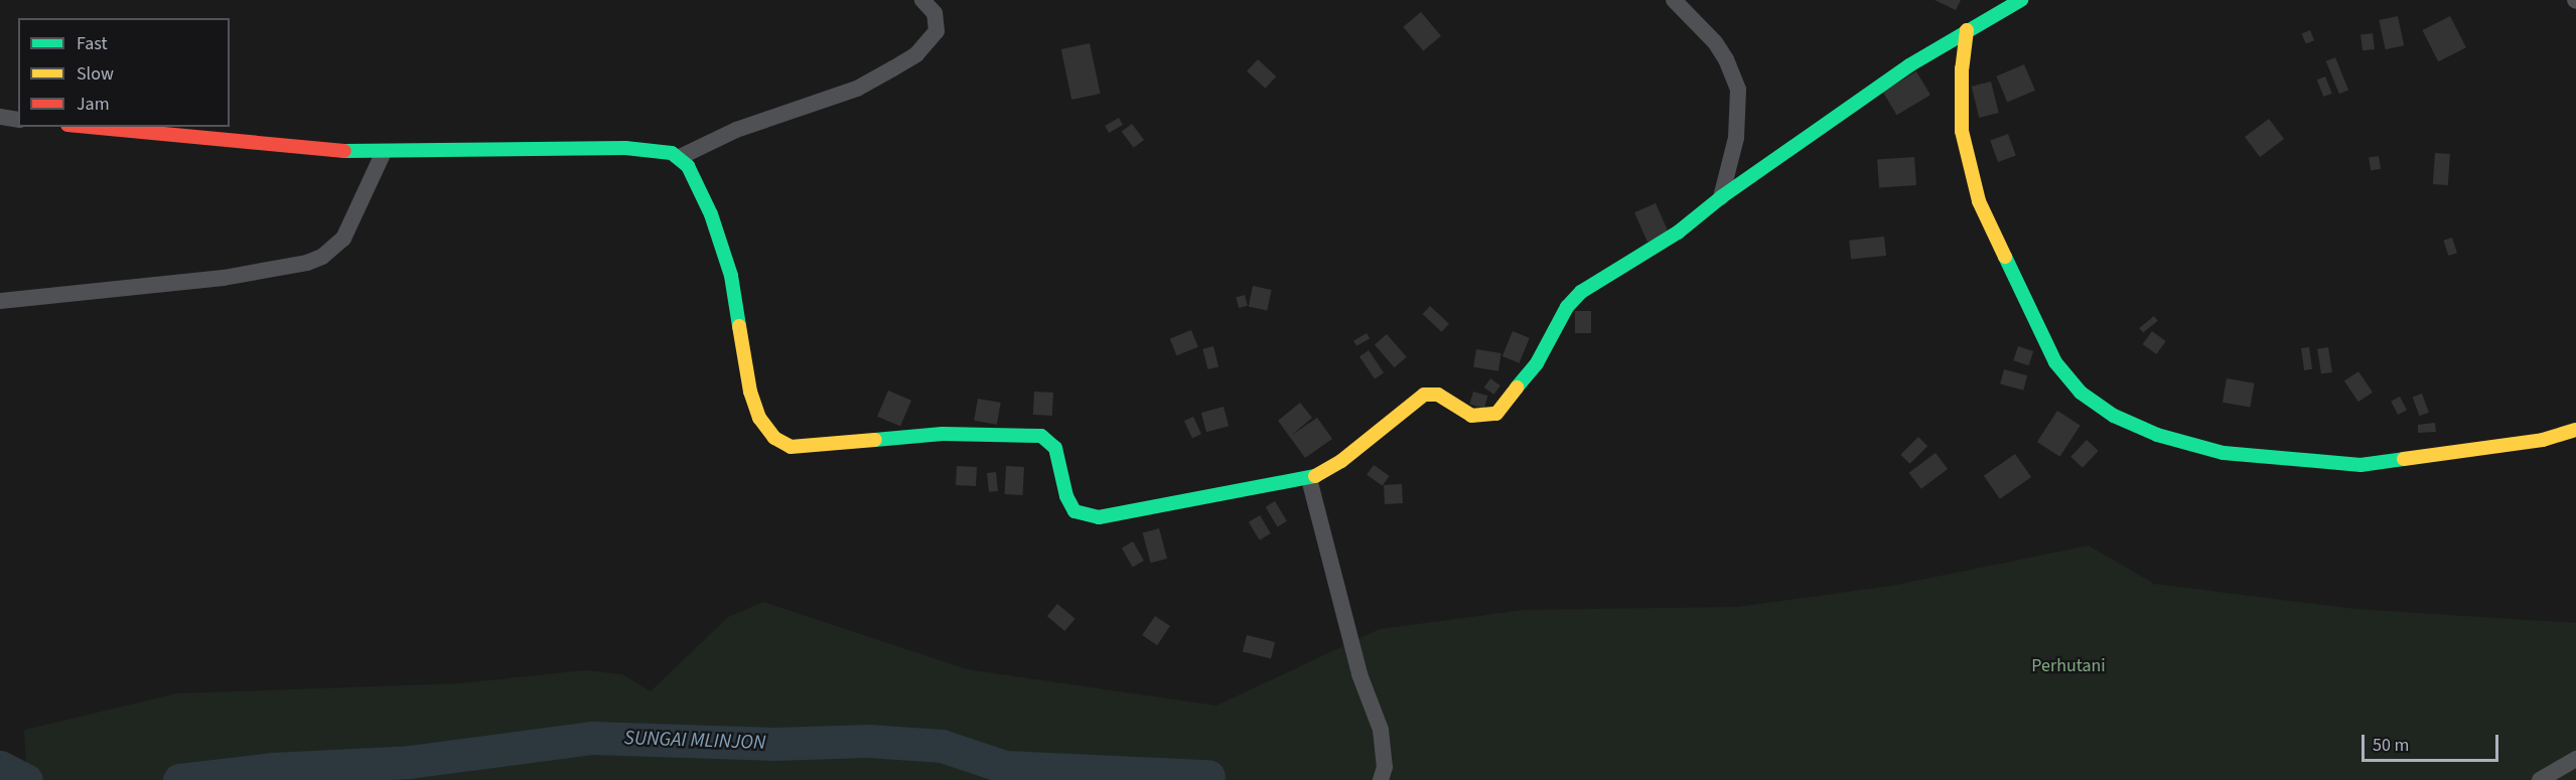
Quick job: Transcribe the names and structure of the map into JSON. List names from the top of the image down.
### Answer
{
  "water": ["SUNGAI MLINJON"],
  "parks": ["Perhutani"],
  "legend": ["Fast", "Slow", "Jam"],
  "scale_bar": "50 m"
}
